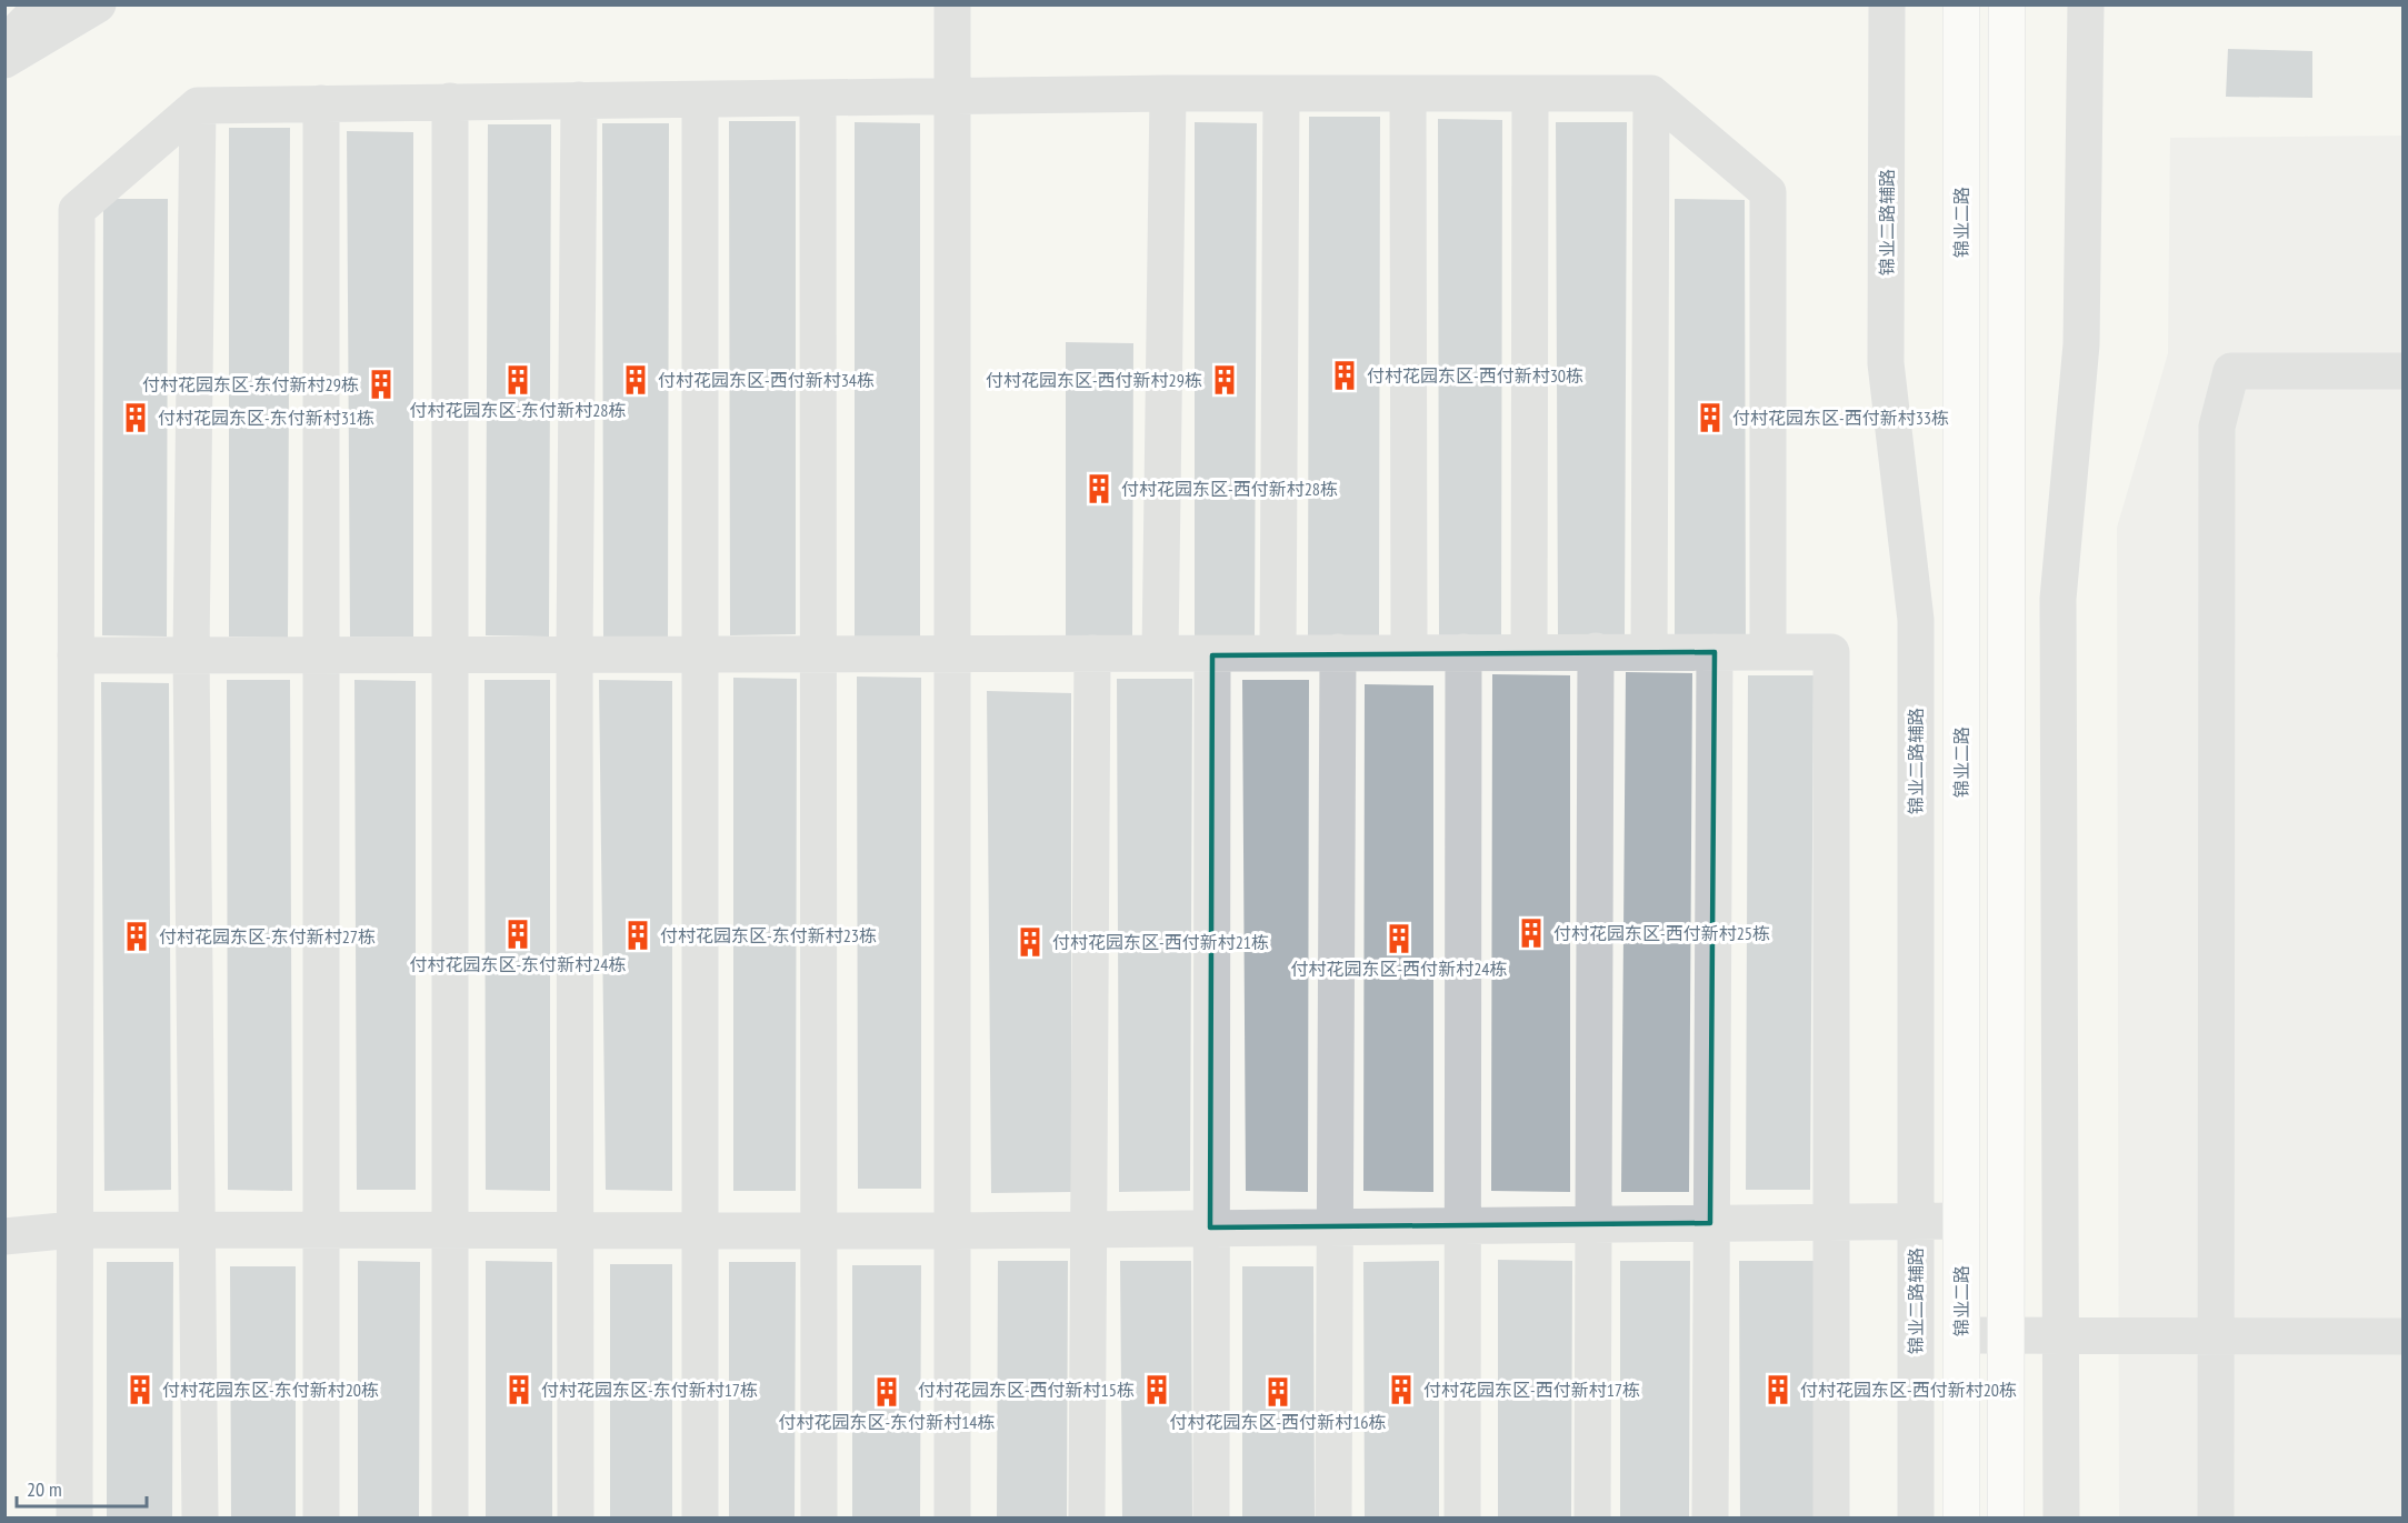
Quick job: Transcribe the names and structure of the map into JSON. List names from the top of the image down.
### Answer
{
  "streets": {
    "main road": ["锦业二路"],
    "street": ["锦业二路辅路"]
  },
  "places": {
    "building": [
      "付村花园东区-西付新村30栋",
      "付村花园东区-东付新村28栋",
      "付村花园东区-西付新村34栋",
      "付村花园东区-西付新村29栋",
      "付村花园东区-东付新村29栋",
      "付村花园东区-东付新村31栋",
      "付村花园东区-西付新村33栋",
      "付村花园东区-西付新村28栋",
      "付村花园东区-西付新村25栋",
      "付村花园东区-东付新村24栋",
      "付村花园东区-东付新村23栋",
      "付村花园东区-东付新村27栋",
      "付村花园东区-西付新村24栋",
      "付村花园东区-西付新村21栋",
      "付村花园东区-东付新村20栋",
      "付村花园东区-东付新村17栋",
      "付村花园东区-西付新村15栋",
      "付村花园东区-西付新村17栋",
      "付村花园东区-西付新村20栋",
      "付村花园东区-东付新村14栋",
      "付村花园东区-西付新村16栋"
    ]
  },
  "scale_bar": "20 m"
}
